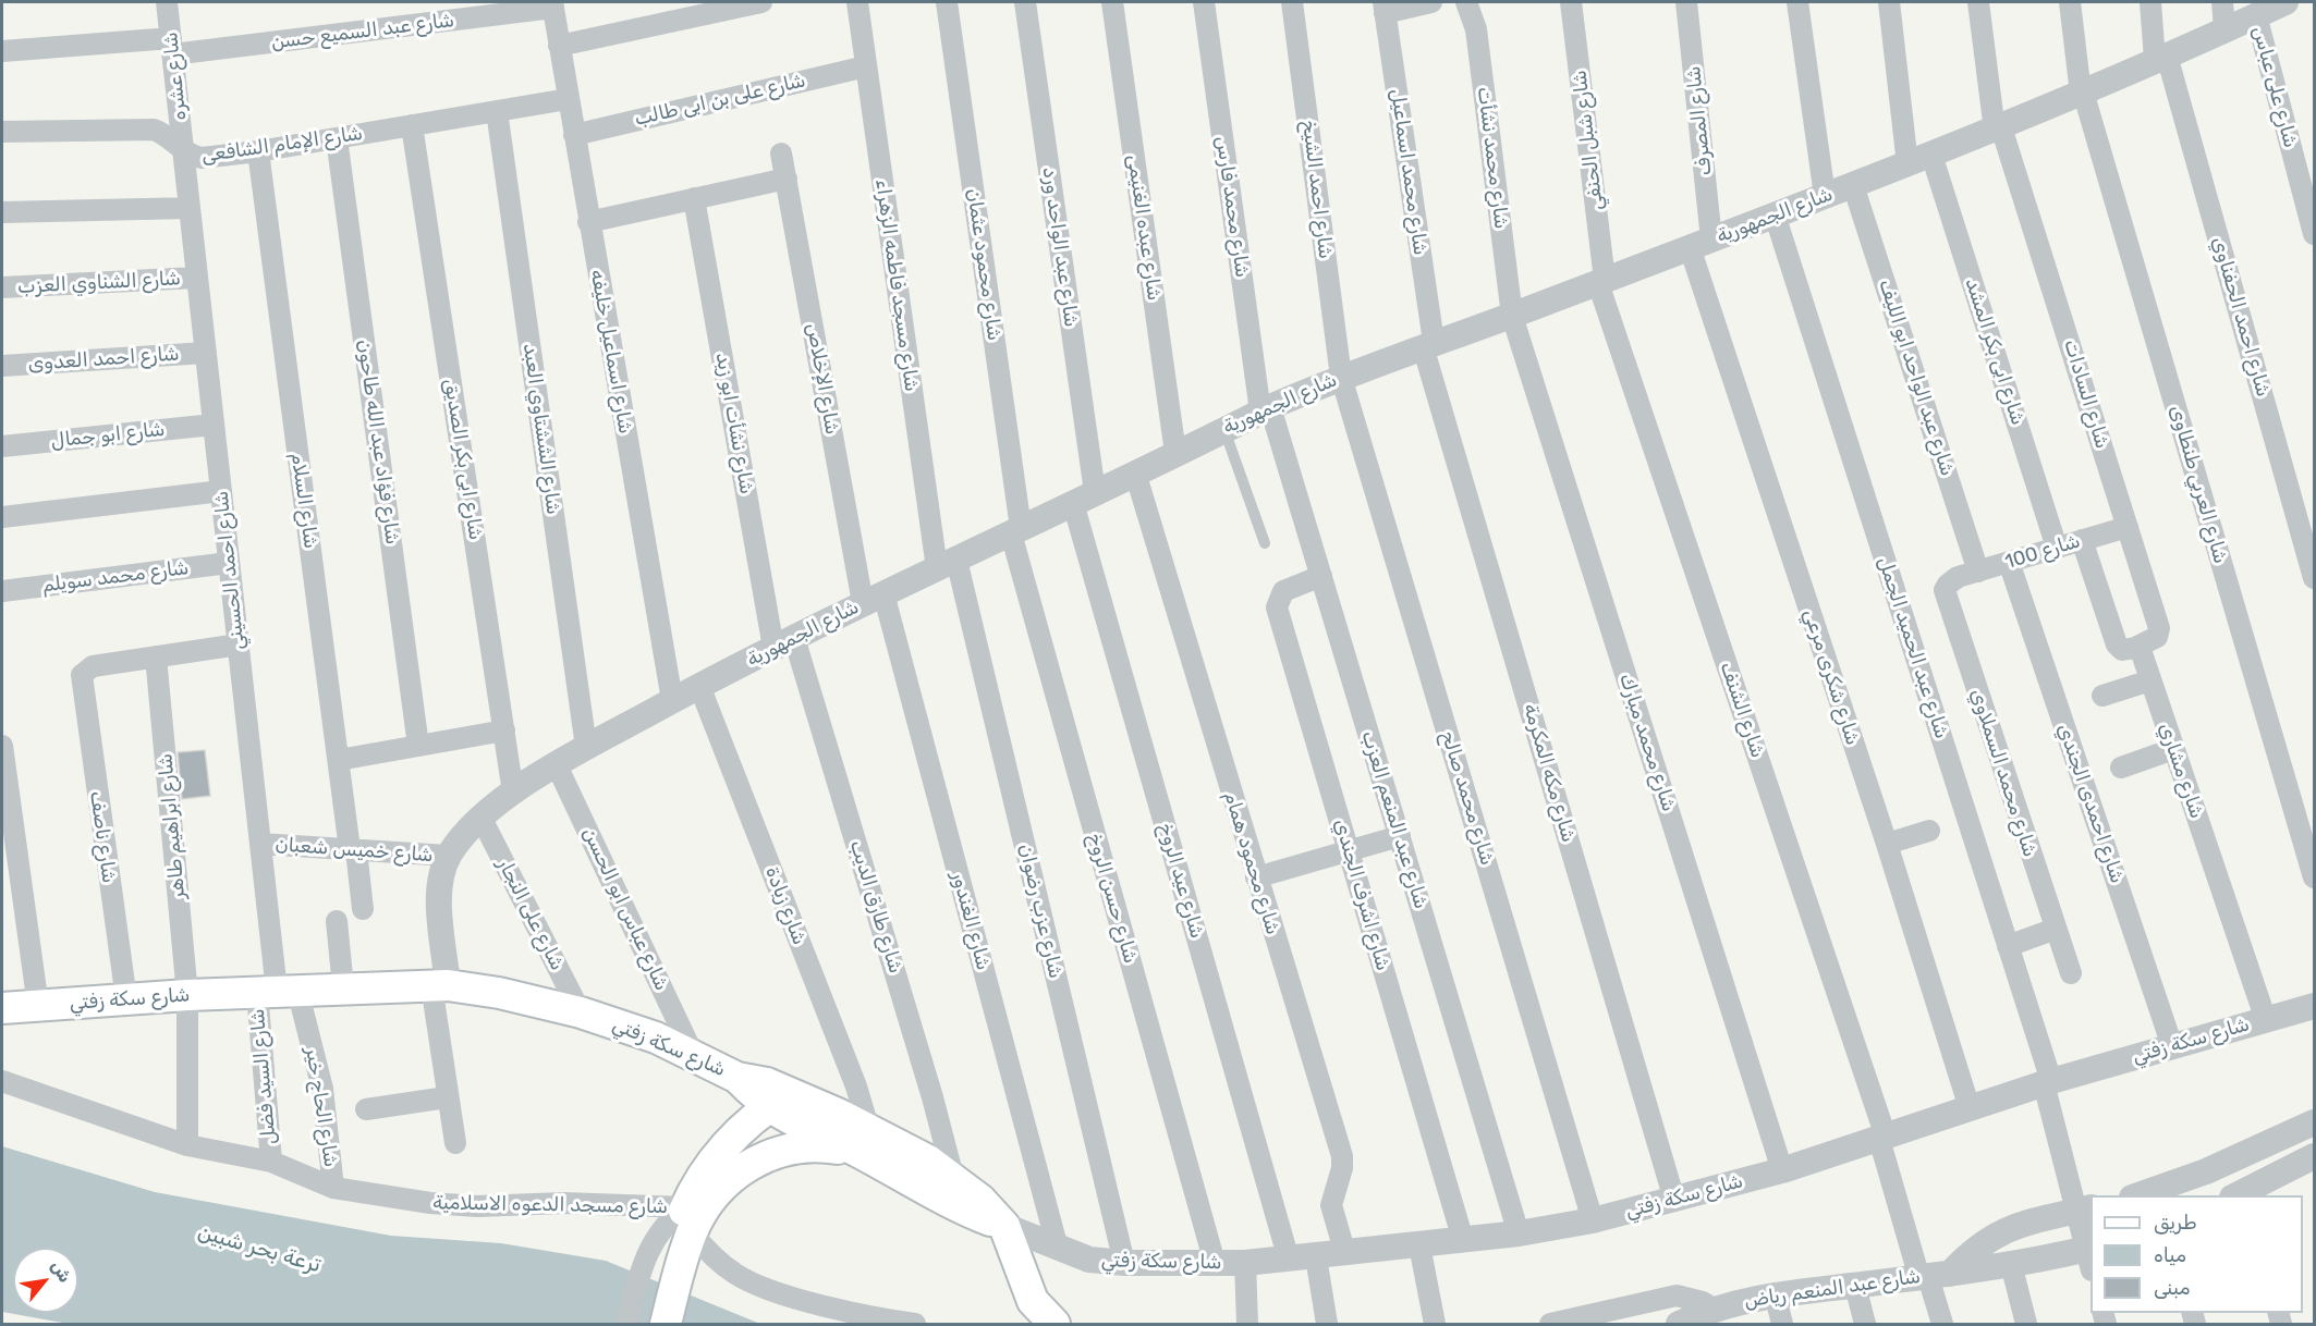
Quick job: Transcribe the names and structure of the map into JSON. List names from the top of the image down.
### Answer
{
  "streets": {
    "main road": ["شارع سكة زفتي"],
    "street": [
      "شارع عبد السميع حسن",
      "شارع عشره",
      "شارع على عباس",
      "شارع على بن ابى طالب",
      "شارع المصرف",
      "شارع شبل الحنفي",
      "شارع الإمام الشافعى",
      "شارع محمد نشأت",
      "شارع محمد اسماعيل",
      "شارع احمد الشيخ",
      "شارع محمد فارس",
      "شارع الجمهورية",
      "شارع عبده الغنيمى",
      "شارع عبد الواحد ورد",
      "شارع محمود عثمان",
      "شارع الشناوي العزب",
      "شارع مسجد فاطمه الزهراء",
      "شارع احمد الحفناوي",
      "شارع اسماعيل خليفه",
      "شارع ابى بكر المشد",
      "شارع احمد العدوى",
      "شارع عبد الواحد ابو الليف",
      "شارع الإخلاص",
      "شارع السادات",
      "شارع نشأت ابو زيد",
      "شارع الششتاوي العبد",
      "شارع ابو جمال",
      "شارع فؤاد عبد الله طاحون",
      "شارع ابى بكر الصديق",
      "شارع العربي طنطاوى",
      "شارع السلام",
      "شارع 100",
      "شارع احمد الحسيني",
      "شارع محمد سويلم",
      "شارع عبد الحميد الجمل",
      "شارع شكرى مرعي",
      "شارع الشنف",
      "شارع محمد مبارك",
      "شارع مشاري",
      "شارع مكه المكرمة",
      "شارع محمد السملاوي",
      "شارع محمد صالح",
      "شارع احمدى الجندي",
      "شارع عبد المنعم العزب",
      "شارع ابراهيم طاهر",
      "شارع ناصف",
      "شارع خميس شعبان",
      "شارع محمود همام",
      "شارع عيد الروخ",
      "شارع اشرف الجندي",
      "شارع حسن الروخ",
      "شارع زيادة",
      "شارع طارق الديب",
      "شارع عباس ابو الحسن",
      "شارع عزب رضوان",
      "شارع على النجار",
      "شارع الغندور",
      "شارع السيد فضل",
      "شارع الحاج خير",
      "شارع مسجد الدعوه الاسلامية",
      "شارع عبد المنعم رياض"
    ]
  },
  "crossings": [
    ["شارع عبد السميع حسن", "شارع عشره"],
    ["شارع عبد السميع حسن", "شارع اسماعيل خليفه"],
    ["شارع عشره", "شارع الإمام الشافعى"],
    ["شارع عشره", "شارع احمد الحسيني"],
    ["شارع على عباس", "شارع الجمهورية"],
    ["شارع على بن ابى طالب", "شارع مسجد فاطمه الزهراء"],
    ["شارع على بن ابى طالب", "شارع اسماعيل خليفه"],
    ["شارع المصرف", "شارع الجمهورية"],
    ["شارع المصرف", "شارع شكرى مرعي"],
    ["شارع شبل الحنفي", "شارع الجمهورية"],
    ["شارع شبل الحنفي", "شارع الشنف"],
    ["شارع الإمام الشافعى", "شارع اسماعيل خليفه"],
    ["شارع الإمام الشافعى", "شارع الششتاوي العبد"],
    ["شارع الإمام الشافعى", "شارع فؤاد عبد الله طاحون"],
    ["شارع الإمام الشافعى", "شارع ابى بكر الصديق"],
    ["شارع الإمام الشافعى", "شارع السلام"],
    ["شارع الإمام الشافعى", "شارع احمد الحسيني"],
    ["شارع محمد نشأت", "شارع الجمهورية"],
    ["شارع محمد نشأت", "شارع محمد مبارك"],
    ["شارع محمد اسماعيل", "شارع الجمهورية"],
    ["شارع محمد اسماعيل", "شارع مكه المكرمة"],
    ["شارع احمد الشيخ", "شارع الجمهورية"],
    ["شارع احمد الشيخ", "شارع محمد صالح"],
    ["شارع محمد فارس", "شارع الجمهورية"],
    ["شارع محمد فارس", "شارع عبد المنعم العزب"],
    ["شارع الجمهورية", "شارع عبده الغنيمى"],
    ["شارع الجمهورية", "شارع عبد الواحد ورد"],
    ["شارع الجمهورية", "شارع محمود عثمان"],
    ["شارع الجمهورية", "شارع مسجد فاطمه الزهراء"],
    ["شارع الجمهورية", "شارع احمد الحفناوي"],
    ["شارع الجمهورية", "شارع اسماعيل خليفه"],
    ["شارع الجمهورية", "شارع ابى بكر المشد"],
    ["شارع الجمهورية", "شارع عبد الواحد ابو الليف"],
    ["شارع الجمهورية", "شارع الإخلاص"],
    ["شارع الجمهورية", "شارع السادات"],
    ["شارع الجمهورية", "شارع نشأت ابو زيد"],
    ["شارع الجمهورية", "شارع الششتاوي العبد"],
    ["شارع الجمهورية", "شارع ابى بكر الصديق"],
    ["شارع الجمهورية", "شارع العربي طنطاوى"],
    ["شارع الجمهورية", "شارع عبد الحميد الجمل"],
    ["شارع الجمهورية", "شارع شكرى مرعي"],
    ["شارع الجمهورية", "شارع الشنف"],
    ["شارع الجمهورية", "شارع محمد مبارك"],
    ["شارع الجمهورية", "شارع مكه المكرمة"],
    ["شارع الجمهورية", "شارع محمد صالح"],
    ["شارع الجمهورية", "شارع عبد المنعم العزب"],
    ["شارع الجمهورية", "شارع خميس شعبان"],
    ["شارع الجمهورية", "شارع محمود همام"],
    ["شارع الجمهورية", "شارع عيد الروخ"],
    ["شارع الجمهورية", "شارع حسن الروخ"],
    ["شارع الجمهورية", "شارع زيادة"],
    ["شارع الجمهورية", "شارع طارق الديب"],
    ["شارع الجمهورية", "شارع عباس ابو الحسن"],
    ["شارع الجمهورية", "شارع عزب رضوان"],
    ["شارع الجمهورية", "شارع على النجار"],
    ["شارع الجمهورية", "شارع الغندور"],
    ["شارع الجمهورية", "شارع سكة زفتي"],
    ["شارع عبد الواحد ورد", "شارع عيد الروخ"],
    ["شارع محمود عثمان", "شارع حسن الروخ"],
    ["شارع الشناوي العزب", "شارع احمد الحسيني"],
    ["شارع مسجد فاطمه الزهراء", "شارع عزب رضوان"],
    ["شارع ابى بكر المشد", "شارع 100"],
    ["شارع احمد العدوى", "شارع احمد الحسيني"],
    ["شارع عبد الواحد ابو الليف", "شارع 100"],
    ["شارع الإخلاص", "شارع الغندور"],
    ["شارع السادات", "شارع 100"],
    ["شارع السادات", "شارع مشاري"],
    ["شارع نشأت ابو زيد", "شارع طارق الديب"],
    ["شارع ابو جمال", "شارع احمد الحسيني"],
    ["شارع السلام", "شارع خميس شعبان"],
    ["شارع 100", "شارع محمد السملاوي"],
    ["شارع 100", "شارع احمدى الجندي"],
    ["شارع احمد الحسيني", "شارع محمد سويلم"],
    ["شارع احمد الحسيني", "شارع خميس شعبان"],
    ["شارع احمد الحسيني", "شارع سكة زفتي"],
    ["شارع احمد الحسيني", "شارع السيد فضل"],
    ["شارع احمد الحسيني", "شارع الحاج خير"],
    ["شارع عبد الحميد الجمل", "شارع سكة زفتي"],
    ["شارع عبد الحميد الجمل", "شارع عبد المنعم رياض"],
    ["شارع شكرى مرعي", "شارع سكة زفتي"],
    ["شارع الشنف", "شارع سكة زفتي"],
    ["شارع الشنف", "شارع عبد المنعم رياض"],
    ["شارع محمد مبارك", "شارع سكة زفتي"],
    ["شارع مشاري", "شارع سكة زفتي"],
    ["شارع مكه المكرمة", "شارع سكة زفتي"],
    ["شارع محمد صالح", "شارع سكة زفتي"],
    ["شارع احمدى الجندي", "شارع سكة زفتي"],
    ["شارع عبد المنعم العزب", "شارع اشرف الجندي"],
    ["شارع عبد المنعم العزب", "شارع سكة زفتي"],
    ["شارع ابراهيم طاهر", "شارع ناصف"],
    ["شارع ابراهيم طاهر", "شارع سكة زفتي"],
    ["شارع ابراهيم طاهر", "شارع مسجد الدعوه الاسلامية"],
    ["شارع ناصف", "شارع سكة زفتي"],
    ["شارع محمود همام", "شارع سكة زفتي"],
    ["شارع عيد الروخ", "شارع سكة زفتي"],
    ["شارع اشرف الجندي", "شارع سكة زفتي"],
    ["شارع حسن الروخ", "شارع سكة زفتي"],
    ["شارع زيادة", "شارع سكة زفتي"],
    ["شارع طارق الديب", "شارع سكة زفتي"],
    ["شارع عباس ابو الحسن", "شارع سكة زفتي"],
    ["شارع عزب رضوان", "شارع سكة زفتي"],
    ["شارع على النجار", "شارع سكة زفتي"],
    ["شارع الغندور", "شارع سكة زفتي"],
    ["شارع سكة زفتي", "شارع السيد فضل"],
    ["شارع سكة زفتي", "شارع الحاج خير"],
    ["شارع السيد فضل", "شارع الحاج خير"],
    ["شارع السيد فضل", "شارع مسجد الدعوه الاسلامية"],
    ["شارع الحاج خير", "شارع مسجد الدعوه الاسلامية"]
  ],
  "water": ["ترعة بحر شبين"],
  "legend": ["طريق", "مياه", "مبنى"],
  "north": "top right"
}
